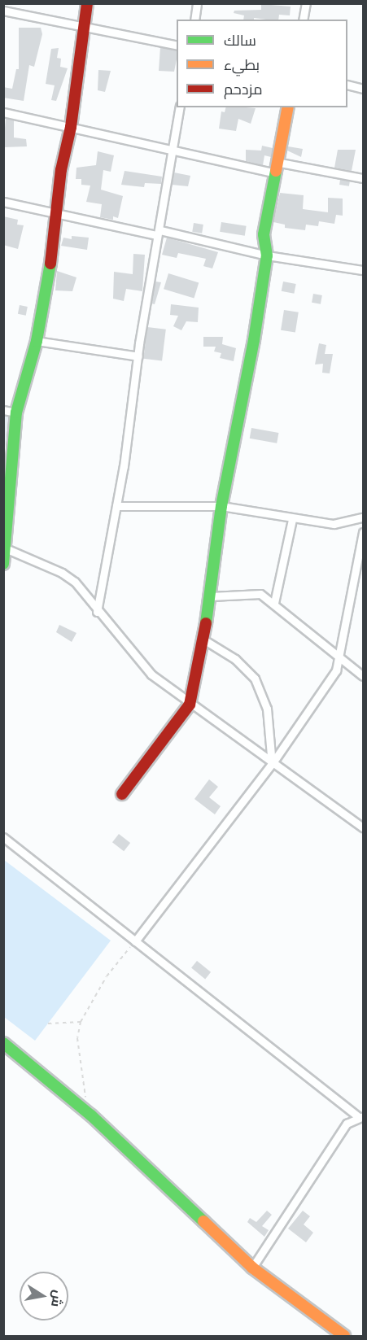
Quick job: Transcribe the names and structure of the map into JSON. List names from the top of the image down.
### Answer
{
  "legend": ["سالك", "بطيء", "مزدحم"],
  "north": "right"
}
